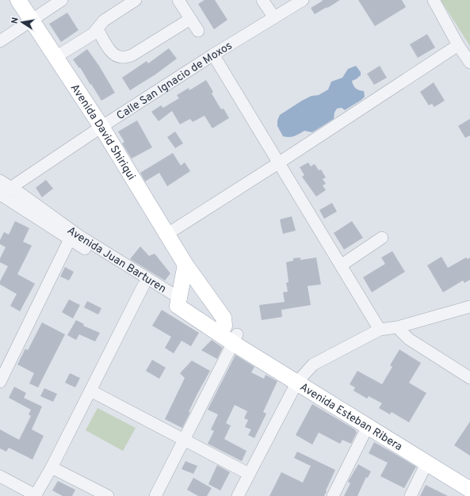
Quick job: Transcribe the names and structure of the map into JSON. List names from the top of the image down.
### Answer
{
  "streets": {
    "main road": ["Avenida David Shiriqui", "Avenida Juan Barturen", "Avenida Esteban Ribera"],
    "street": ["Calle San Ignacio de Moxos"]
  },
  "crossings": [
    ["Calle San Ignacio de Moxos", "Avenida David Shiriqui"],
    ["Calle San Ignacio de Moxos", "Avenida Juan Barturen"],
    ["Avenida David Shiriqui", "Avenida Juan Barturen"],
    ["Avenida David Shiriqui", "Avenida Esteban Ribera"],
    ["Avenida Juan Barturen", "Avenida Esteban Ribera"]
  ],
  "north": "left"
}
